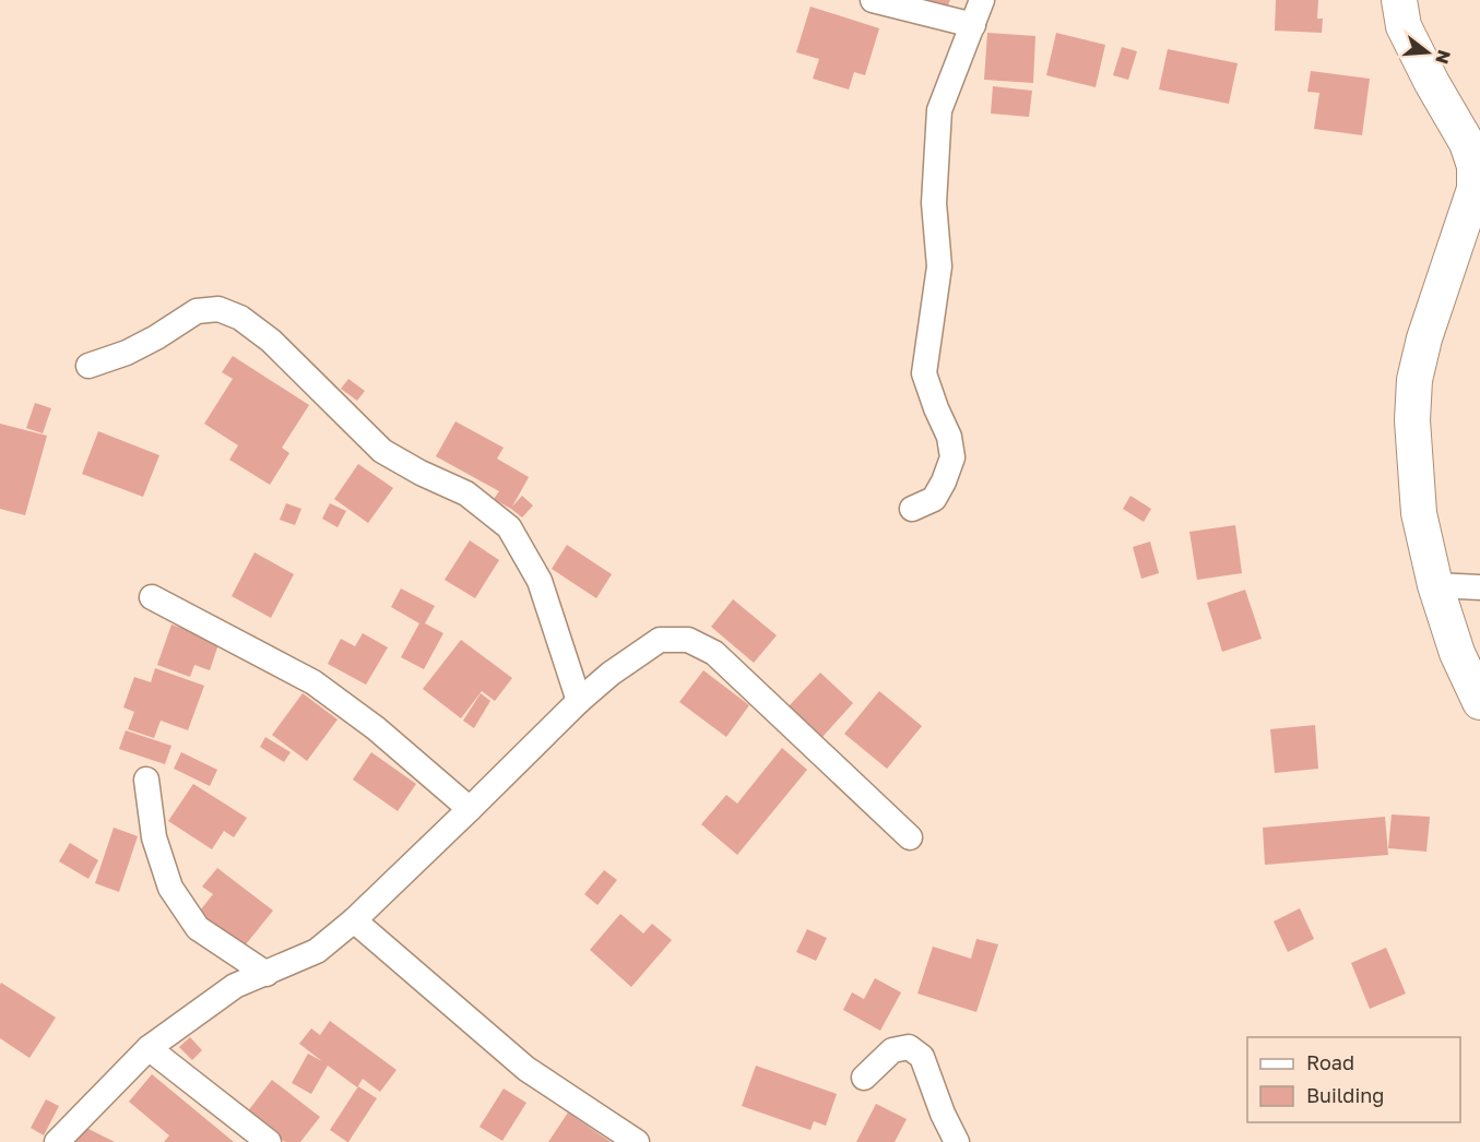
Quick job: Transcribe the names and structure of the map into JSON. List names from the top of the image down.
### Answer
{
  "legend": ["Road", "Building"],
  "north": "right"
}
